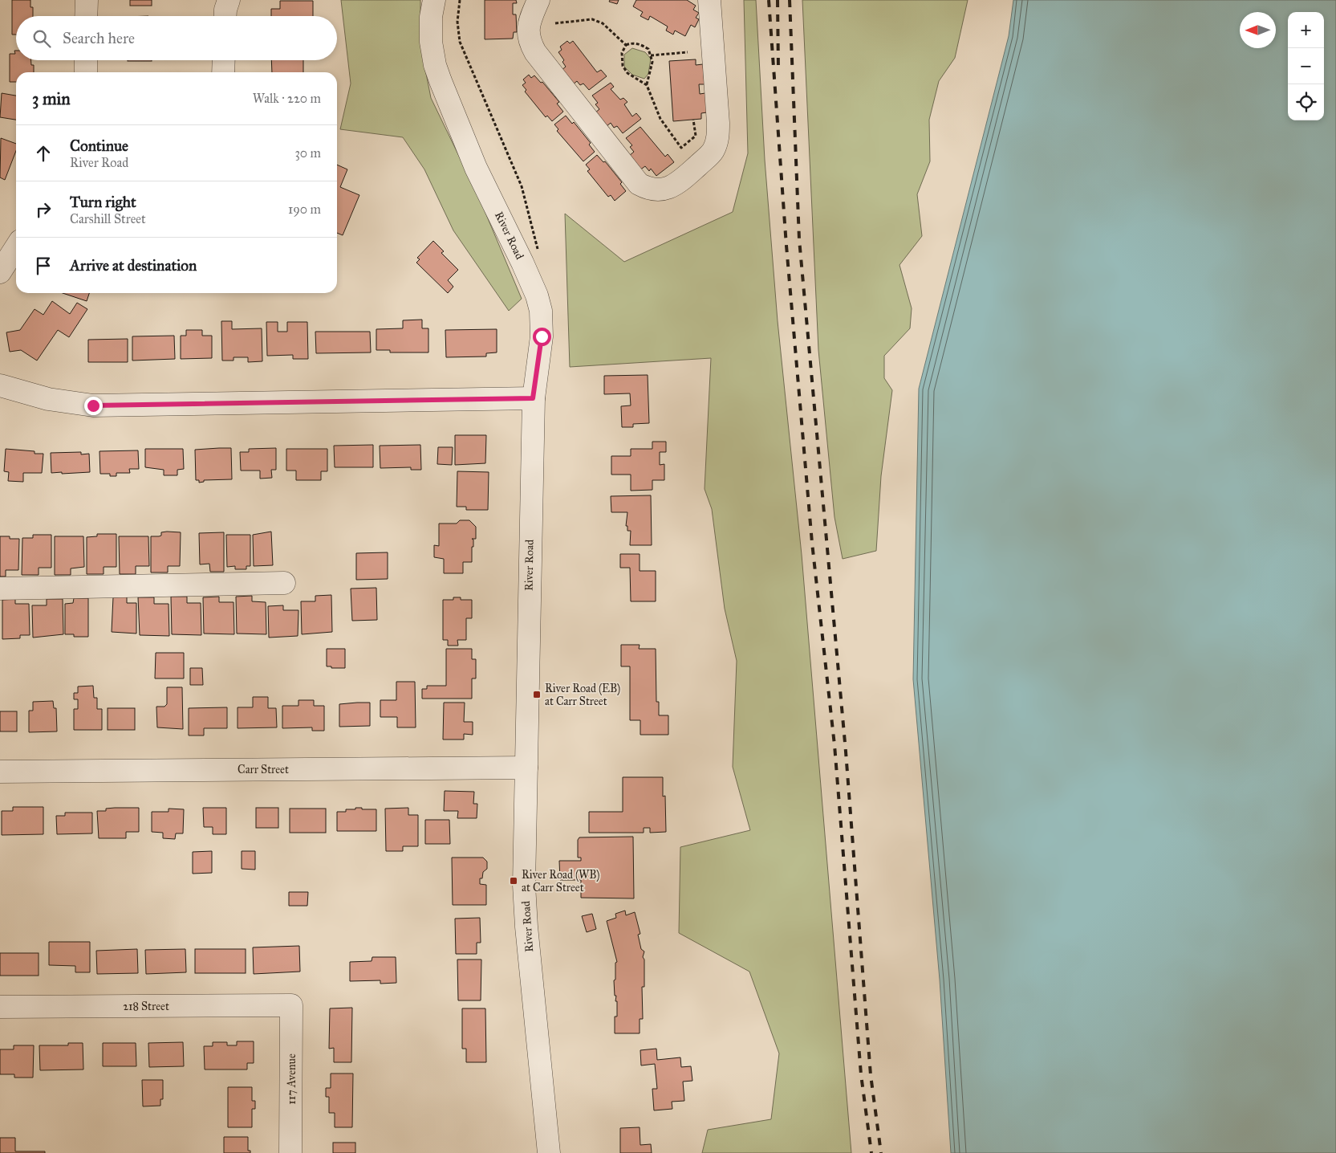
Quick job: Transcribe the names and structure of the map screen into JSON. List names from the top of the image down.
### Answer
{
  "streets": {
    "street": [
      "River Road",
      "Carr Street",
      "218 Street",
      "117 Avenue"
    ]
  },
  "crossings": [
    ["River Road", "Carr Street"],
    ["218 Street", "117 Avenue"]
  ],
  "places": {
    "transit": ["River Road (EB) at Carr Street", "River Road (WB) at Carr Street"]
  },
  "north": "left",
  "page": {
    "map_buttons": ["+", "−"],
    "search": "Search here",
    "heading": ["3 min", "Walk · 220 m"],
    "list": [
      ["Continue", "River Road", "30 m"],
      ["Turn right", "Carshill Street", "190 m"],
      "Arrive at destination"
    ]
  }
}
